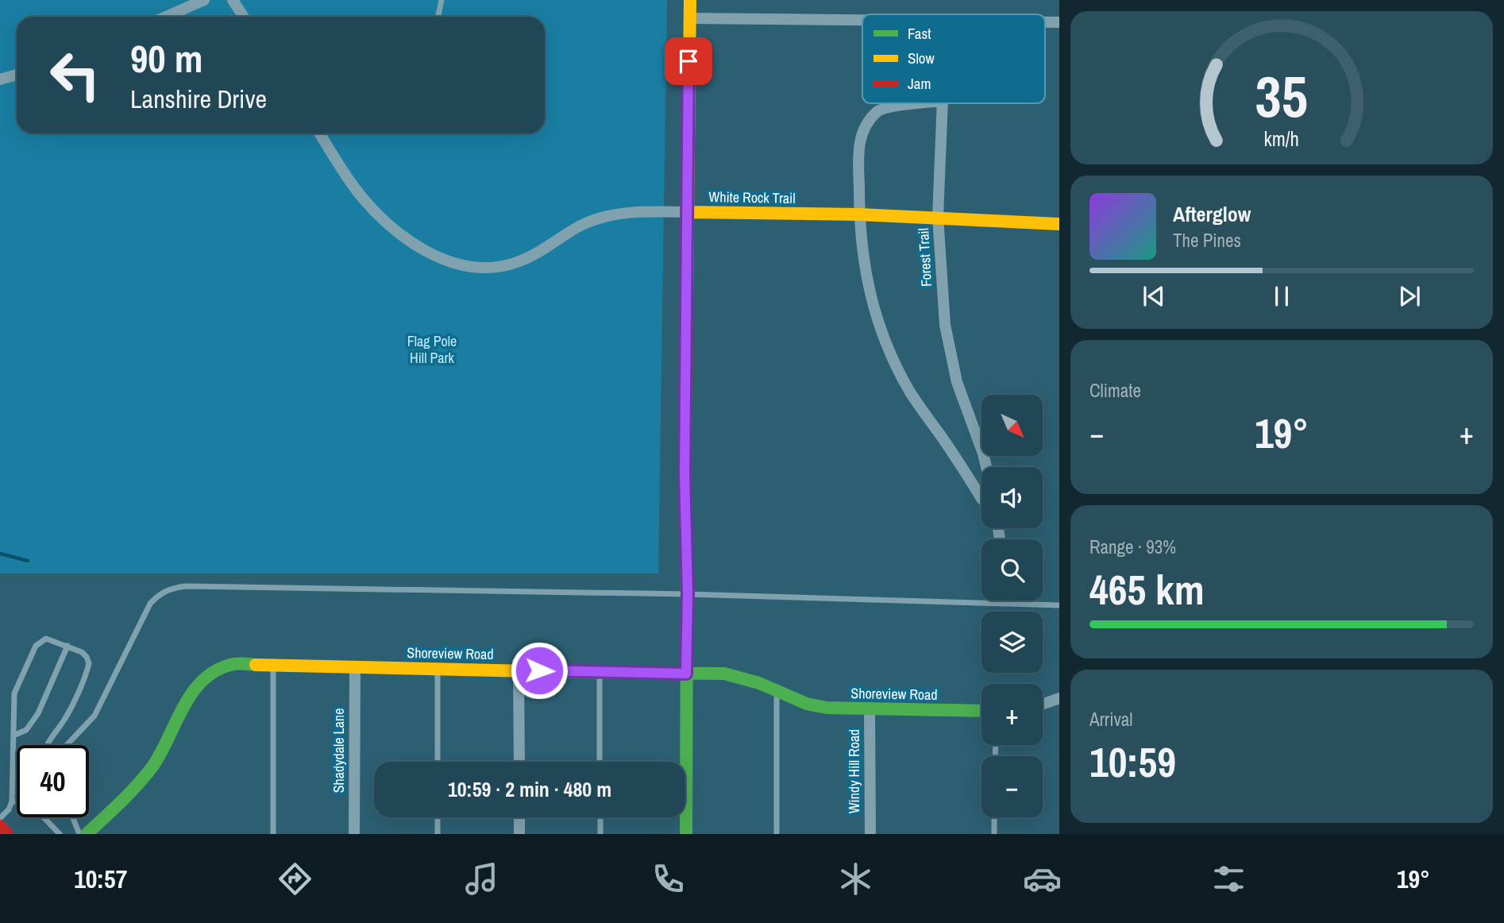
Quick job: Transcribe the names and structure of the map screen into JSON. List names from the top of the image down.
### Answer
{
  "streets": {
    "street": [
      "White Rock Trail",
      "Forest Trail",
      "Shoreview Road",
      "Shadydale Lane",
      "Windy Hill Road"
    ]
  },
  "crossings": [
    ["White Rock Trail", "Forest Trail"],
    ["Shoreview Road", "Shadydale Lane"],
    ["Shoreview Road", "Windy Hill Road"]
  ],
  "parks": ["Flag Pole Hill Park"],
  "legend": ["Fast", "Slow", "Jam"],
  "north": "bottom right",
  "page": {
    "turn": ["90 m", "Lanshire Drive"],
    "song": ["Afterglow", "The Pines"],
    "tile": [
      "Climate",
      ["Range · 93%", "465 km"],
      ["Arrival", "10:59"]
    ],
    "map_buttons": ["+", "−"],
    "heat": ["−", "19°", "+"],
    "limit": "40",
    "trip": "10:59 · 2 min · 480 m",
    "tabs": ["10:57", "19°"],
    "gauge": ["35", "km/h"]
  }
}
